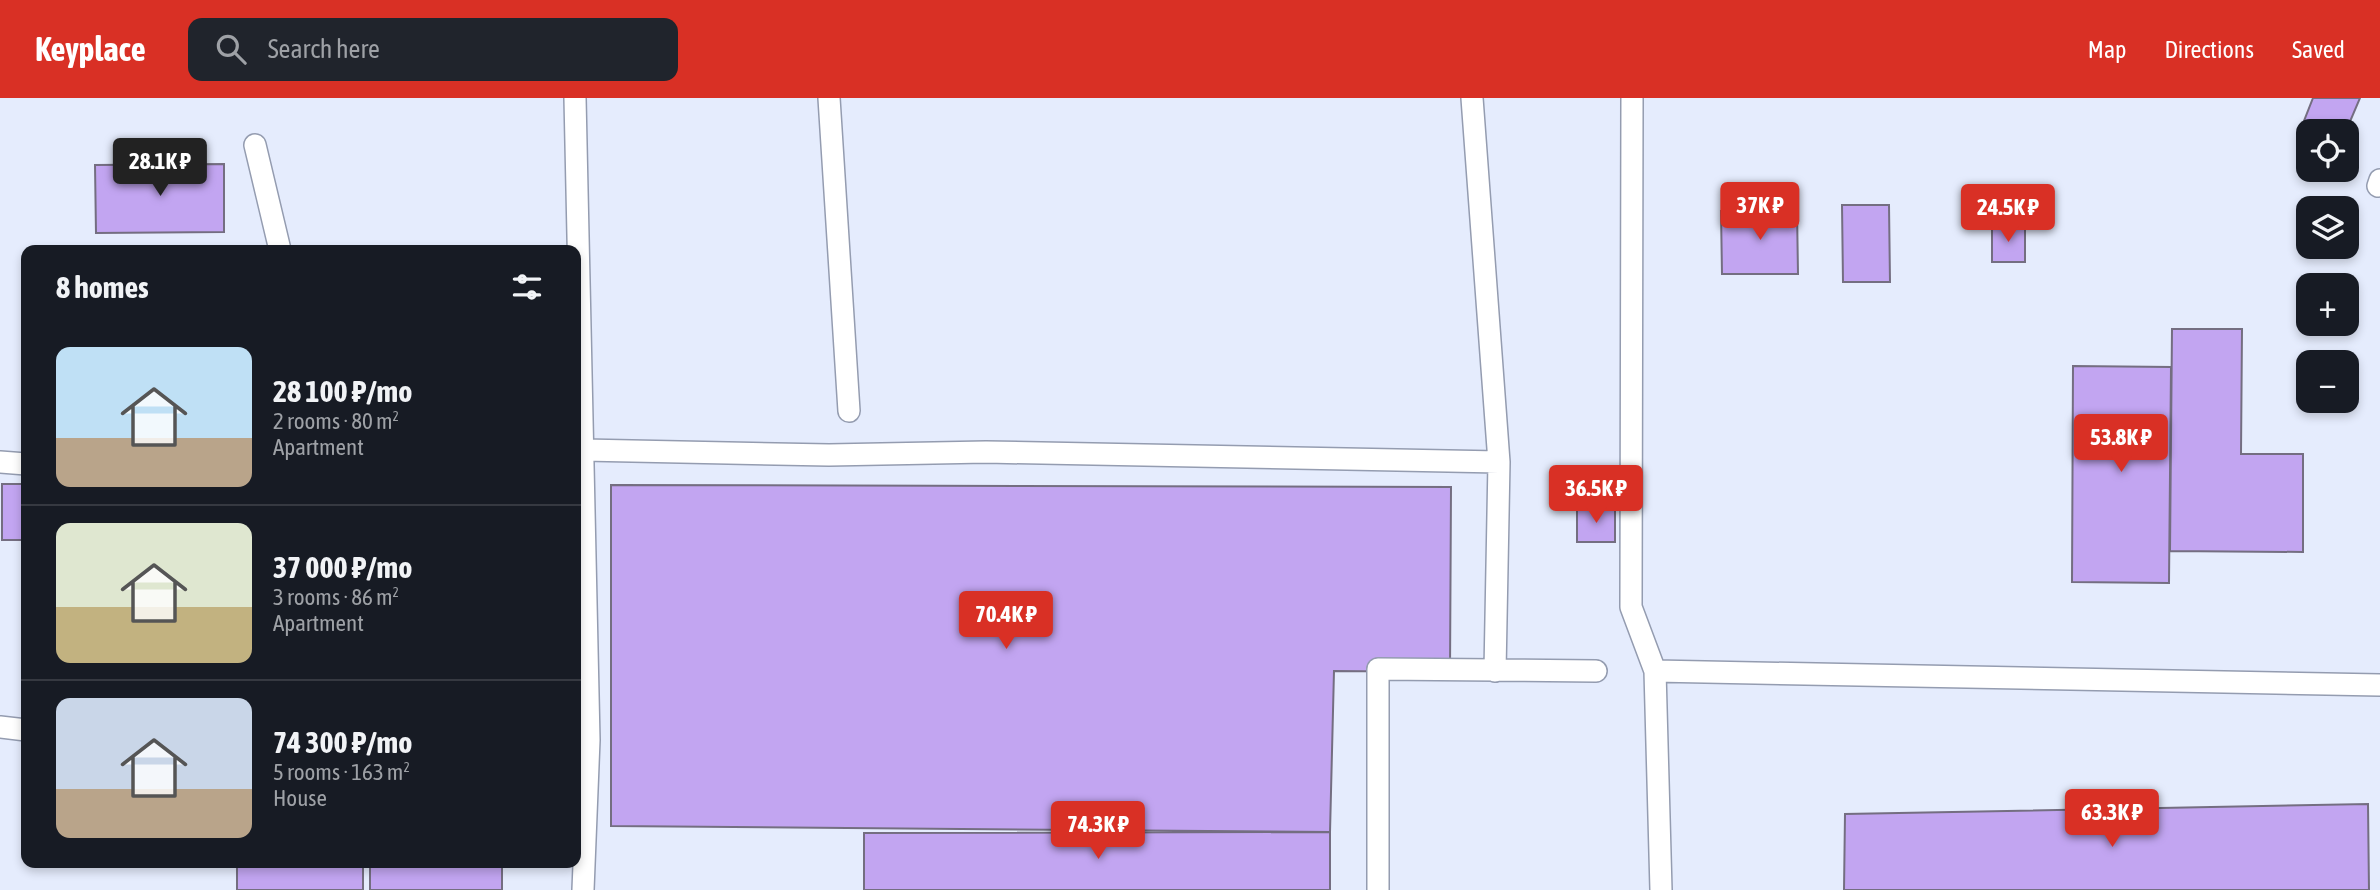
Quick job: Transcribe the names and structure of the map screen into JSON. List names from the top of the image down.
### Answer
{
  "page": {
    "header": "Keyplace",
    "search": "Search here",
    "nav": ["Map", "Directions", "Saved"],
    "map_buttons": ["+", "−"],
    "price": [
      "28.1K ₽",
      "37K ₽",
      "24.5K ₽",
      "53.8K ₽",
      "36.5K ₽",
      "70.4K ₽",
      "63.3K ₽",
      "74.3K ₽"
    ],
    "heading": "8 homes",
    "list": [
      {
        "name": "28 100 ₽/mo",
        "note": "2 rooms · 80 m² · Apartment"
      },
      {
        "name": "37 000 ₽/mo",
        "note": "3 rooms · 86 m² · Apartment"
      },
      {
        "name": "74 300 ₽/mo",
        "note": "5 rooms · 163 m² · House"
      }
    ]
  }
}
